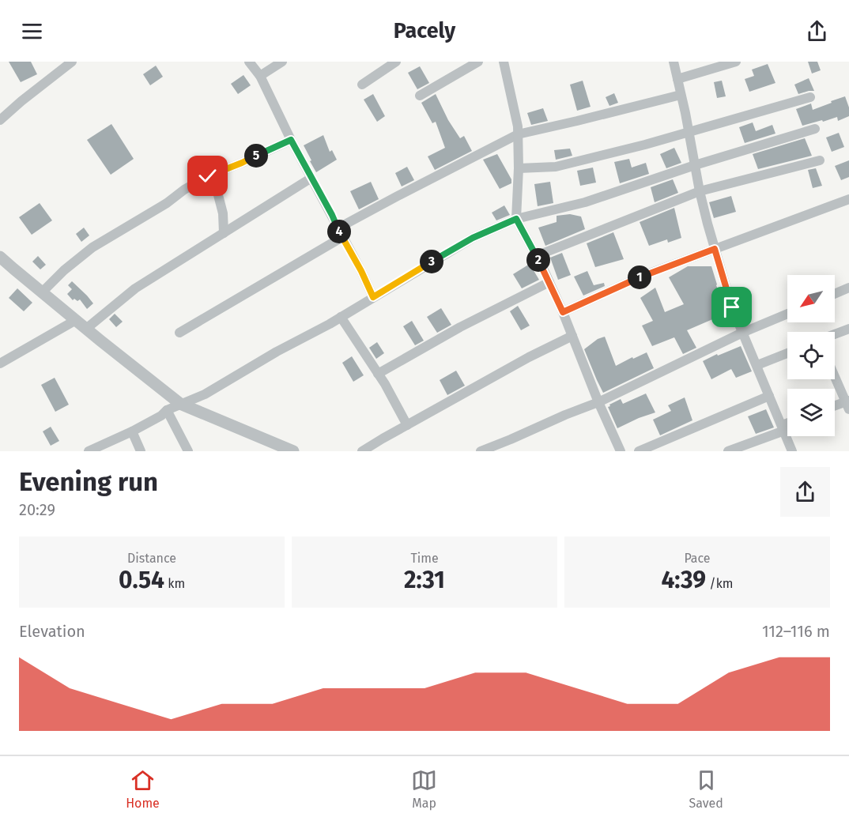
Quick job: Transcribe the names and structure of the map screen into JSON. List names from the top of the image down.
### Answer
{
  "north": "bottom left",
  "page": {
    "header": "Pacely",
    "pins": [
      "5",
      "4",
      "2",
      "3",
      "1"
    ],
    "heading": ["Evening run", "20:29"],
    "stats": [
      ["Distance", "0.54 km"],
      ["Time", "2:31"],
      ["Pace", "4:39 /km"]
    ],
    "chart": ["Elevation", "112–116 m"],
    "tabs": ["Home", "Map", "Saved"]
  }
}
